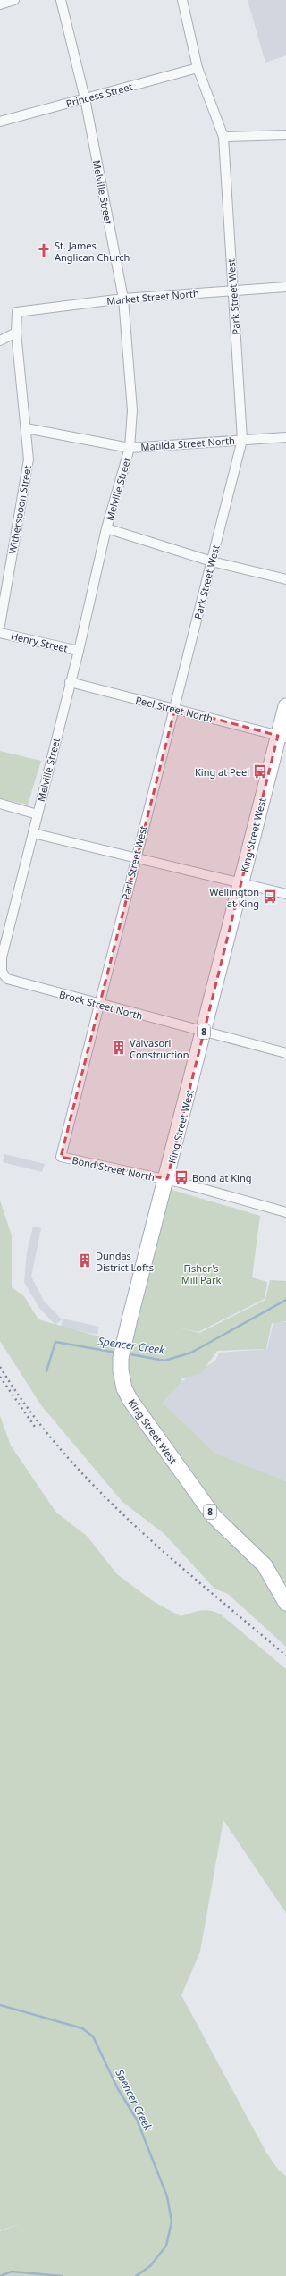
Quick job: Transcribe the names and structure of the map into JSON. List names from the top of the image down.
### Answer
{
  "streets": {
    "main road": ["King Street West", "8"],
    "street": [
      "Princess Street",
      "Melville Street",
      "Market Street North",
      "Park Street West",
      "Matilda Street North",
      "Witherspoon Street",
      "Henry Street",
      "Peel Street North",
      "Brock Street North",
      "Bond Street North"
    ]
  },
  "crossings": [
    ["Princess Street", "Melville Street"],
    ["Princess Street", "Park Street West"],
    ["Melville Street", "Market Street North"],
    ["Melville Street", "Matilda Street North"],
    ["Melville Street", "Henry Street"],
    ["Melville Street", "Peel Street North"],
    ["Melville Street", "Brock Street North"],
    ["Market Street North", "Park Street West"],
    ["Market Street North", "Witherspoon Street"],
    ["Park Street West", "Matilda Street North"],
    ["Park Street West", "Peel Street North"],
    ["Park Street West", "Brock Street North"],
    ["Park Street West", "Bond Street North"],
    ["Matilda Street North", "Witherspoon Street"],
    ["Peel Street North", "King Street West"],
    ["King Street West", "Brock Street North"],
    ["King Street West", "Bond Street North"]
  ],
  "water": ["Spencer Creek"],
  "parks": ["Fisher's Mill Park"],
  "places": {
    "church": ["St. James Anglican Church"],
    "bus stop": ["King at Peel", "Wellington at King", "Bond at King"],
    "building": ["Valvasori Construction", "Dundas District Lofts"]
  }
}
